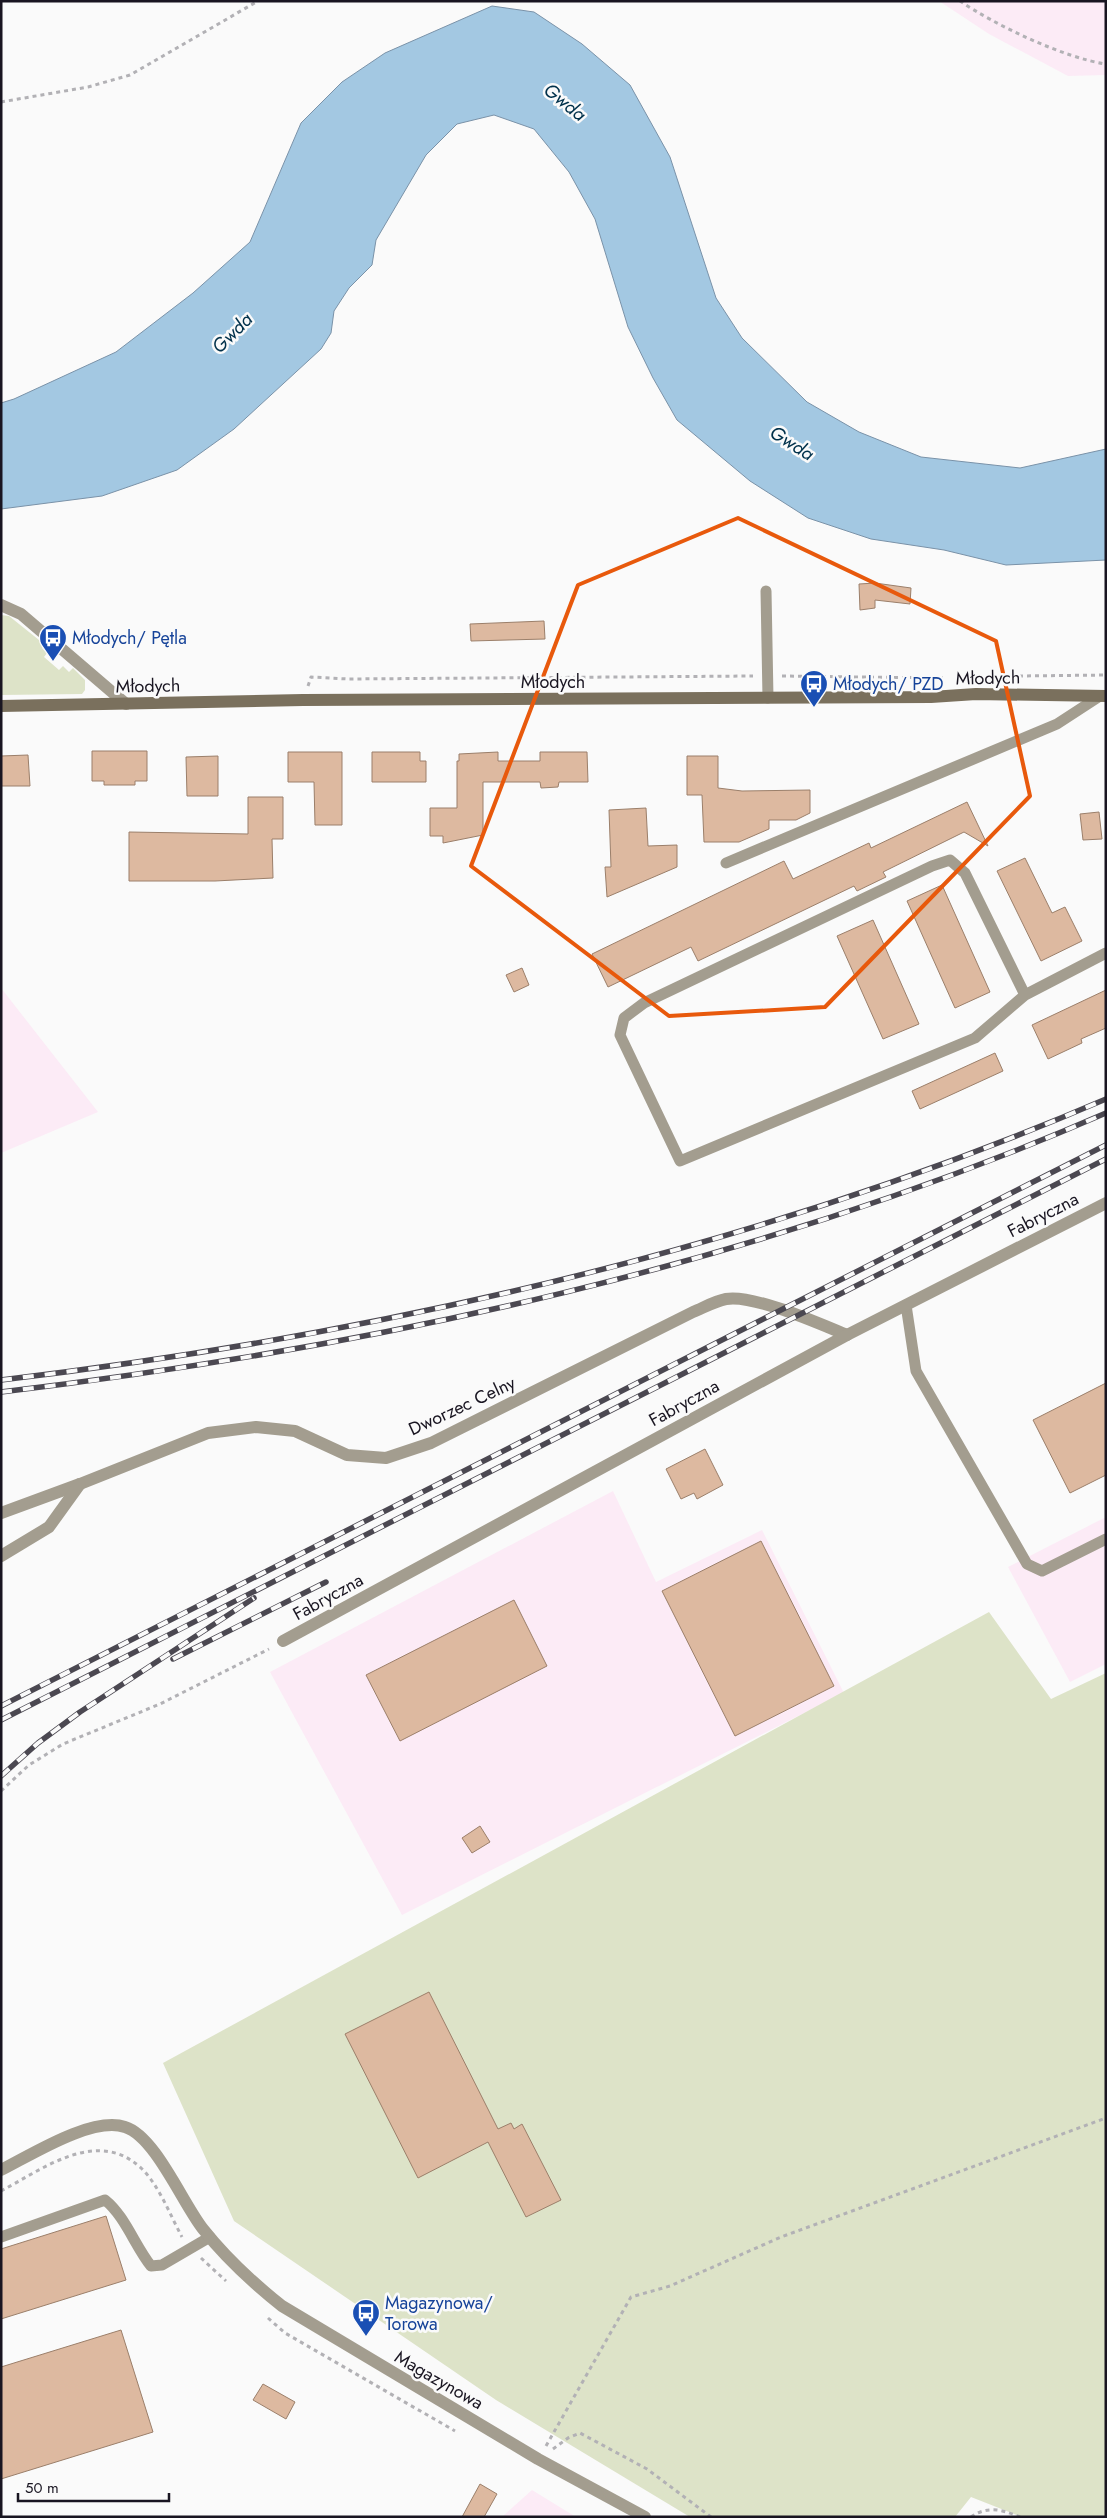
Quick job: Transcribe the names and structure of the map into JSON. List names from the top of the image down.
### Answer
{
  "streets": {
    "street": [
      "Młodych",
      "Fabryczna",
      "Dworzec Celny",
      "Magazynowa"
    ]
  },
  "crossings": [
    ["Fabryczna", "Dworzec Celny"]
  ],
  "water": ["Gwda"],
  "places": {
    "bus stop": ["Młodych/ Pętla", "Młodych/ PZD", "Magazynowa/ Torowa"]
  },
  "scale_bar": "50 m"
}
